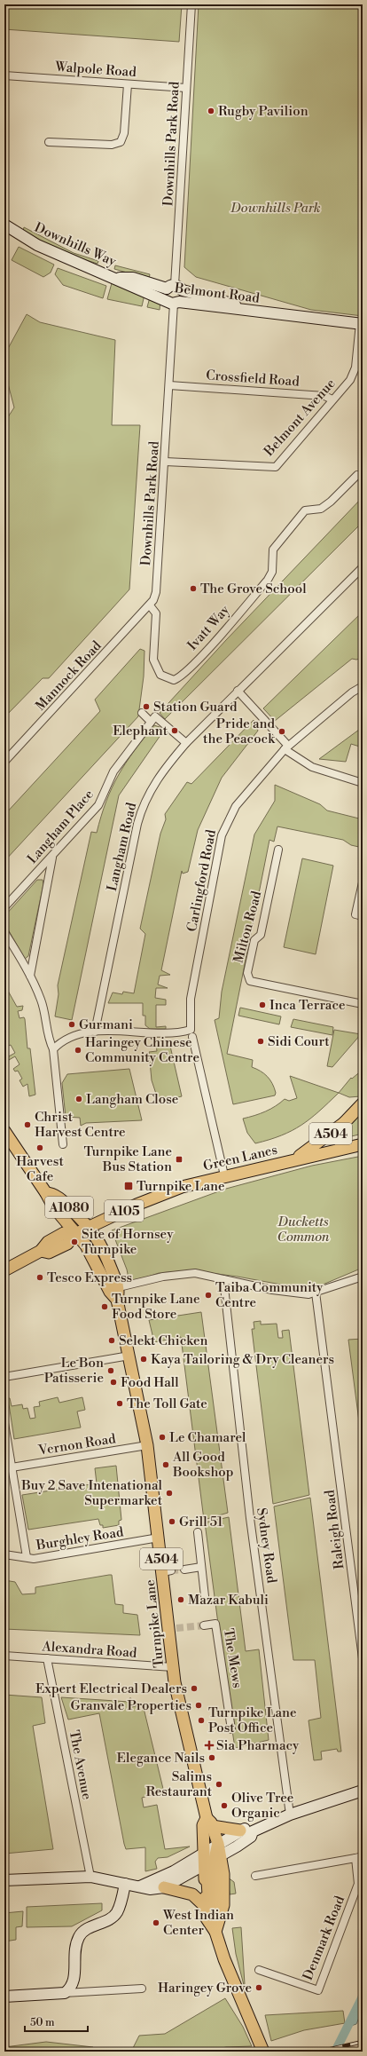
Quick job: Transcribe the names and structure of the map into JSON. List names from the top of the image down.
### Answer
{
  "streets": {
    "main road": [
      "Downhills Way",
      "Belmont Road",
      "A504",
      "Green Lanes",
      "A1080",
      "A105",
      "Turnpike Lane"
    ],
    "street": [
      "Walpole Road",
      "Downhills Park Road",
      "Crossfield Road",
      "Belmont Avenue",
      "Ivatt Way",
      "Mannock Road",
      "Langham Place",
      "Langham Road",
      "Carlingford Road",
      "Milton Road",
      "Vernon Road",
      "Raleigh Road",
      "Burghley Road",
      "Sydney Road",
      "Alexandra Road",
      "The Mews",
      "The Avenue",
      "Denmark Road"
    ]
  },
  "crossings": [
    ["Walpole Road", "Downhills Park Road"],
    ["Downhills Park Road", "Downhills Way"],
    ["Downhills Park Road", "Belmont Road"],
    ["Downhills Park Road", "Crossfield Road"],
    ["Downhills Park Road", "Belmont Avenue"],
    ["Downhills Park Road", "Ivatt Way"],
    ["Downhills Park Road", "Mannock Road"],
    ["Downhills Way", "Belmont Road"],
    ["Belmont Road", "Belmont Avenue"],
    ["Crossfield Road", "Belmont Avenue"],
    ["Ivatt Way", "Mannock Road"],
    ["Carlingford Road", "Green Lanes"],
    ["A504", "Green Lanes"],
    ["Green Lanes", "A1080"],
    ["Green Lanes", "A105"],
    ["A1080", "A105"],
    ["A1080", "Turnpike Lane"],
    ["A105", "Turnpike Lane"],
    ["Vernon Road", "Turnpike Lane"],
    ["Burghley Road", "Turnpike Lane"],
    ["Turnpike Lane", "Alexandra Road"],
    ["Alexandra Road", "The Avenue"]
  ],
  "parks": ["Downhills Park", "Ducketts Common"],
  "places": {
    "other": [
      "Rugby Pavilion",
      "The Grove School",
      "Station Guard",
      "Elephant",
      "Pride and the Peacock",
      "Inca Terrace",
      "Gurmani",
      "Sidi Court",
      "Haringey Chinese Community Centre",
      "Langham Close",
      "Christ Harvest Centre",
      "Harvest Cafe",
      "Site of Hornsey Turnpike",
      "Tesco Express",
      "Taiba Community Centre",
      "Turnpike Lane Food Store",
      "Selekt Chicken",
      "Kaya Tailoring & Dry Cleaners",
      "Le Bon Patisserie",
      "Food Hall",
      "The Toll Gate",
      "Le Chamarel",
      "All Good Bookshop",
      "Buy 2 Save Intenational Supermarket",
      "Grill 51",
      "Mazar Kabuli",
      "Expert Electrical Dealers",
      "Granvale Properties",
      "Turnpike Lane Post Office",
      "Elegance Nails",
      "Salims Restaurant",
      "Olive Tree Organic",
      "West Indian Center",
      "Haringey Grove"
    ],
    "transit": ["Turnpike Lane Bus Station", "Turnpike Lane"],
    "health": ["Sia Pharmacy"]
  },
  "scale_bar": "50 m"
}
